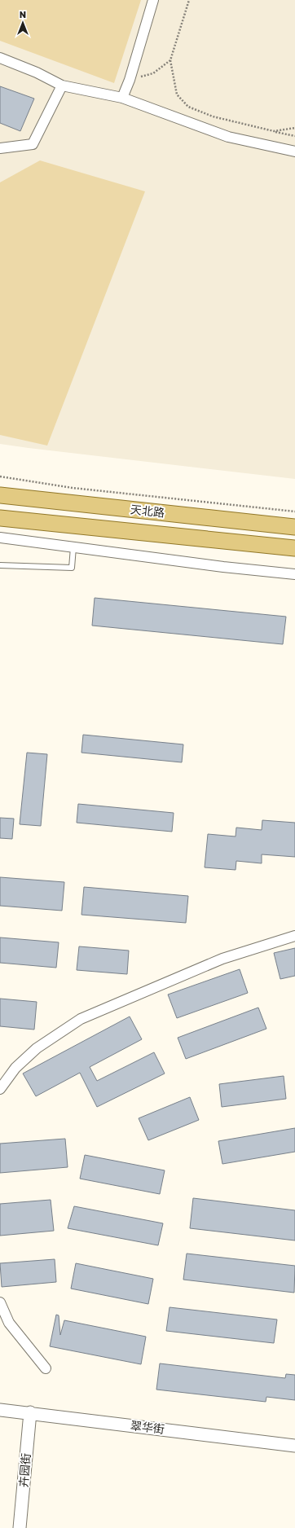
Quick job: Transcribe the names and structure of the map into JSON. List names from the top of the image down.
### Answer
{
  "streets": {
    "main road": ["天北路"],
    "street": ["翠华街", "卉园街"]
  },
  "crossings": [
    ["翠华街", "卉园街"]
  ],
  "north": "top"
}
